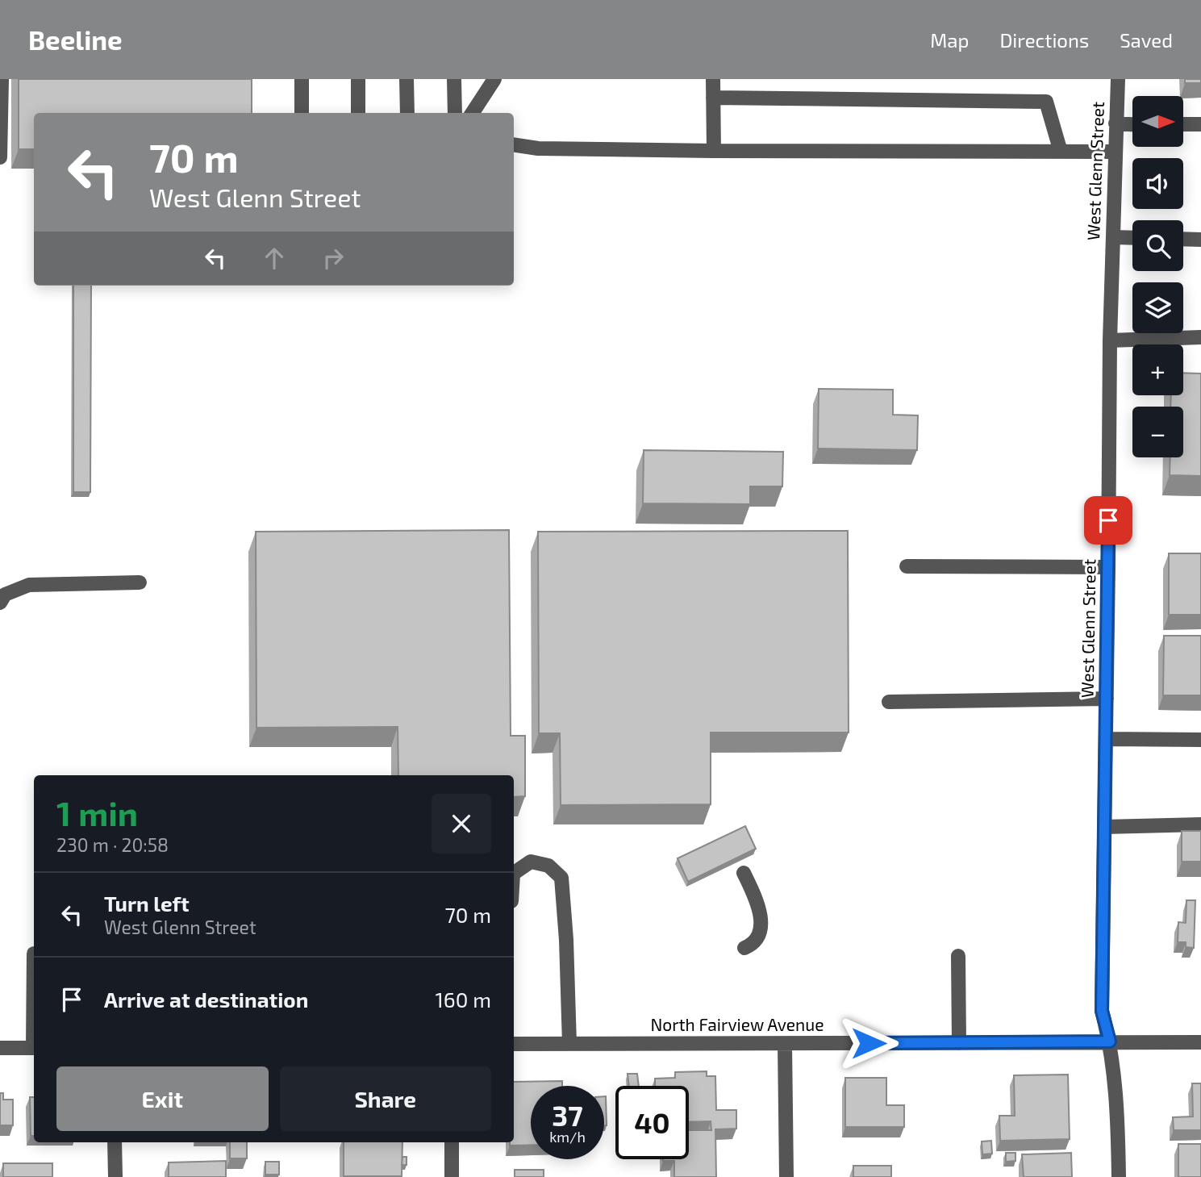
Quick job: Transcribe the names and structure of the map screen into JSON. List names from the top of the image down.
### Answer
{
  "streets": {
    "street": ["West Glenn Street", "North Fairview Avenue"]
  },
  "crossings": [
    ["West Glenn Street", "North Fairview Avenue"]
  ],
  "north": "right",
  "page": {
    "header": "Beeline",
    "nav": ["Map", "Directions", "Saved"],
    "map_buttons": ["+", "−"],
    "turn": ["70 m", "West Glenn Street"],
    "heading": ["1 min", "230 m · 20:58"],
    "list": [
      {
        "name": "Turn left",
        "note": "West Glenn Street",
        "value": "70 m"
      },
      {
        "name": "Arrive at destination",
        "value": "160 m"
      }
    ],
    "buttons": ["Exit", "Share"],
    "speed": "37 km/h",
    "limit": "40"
  }
}
